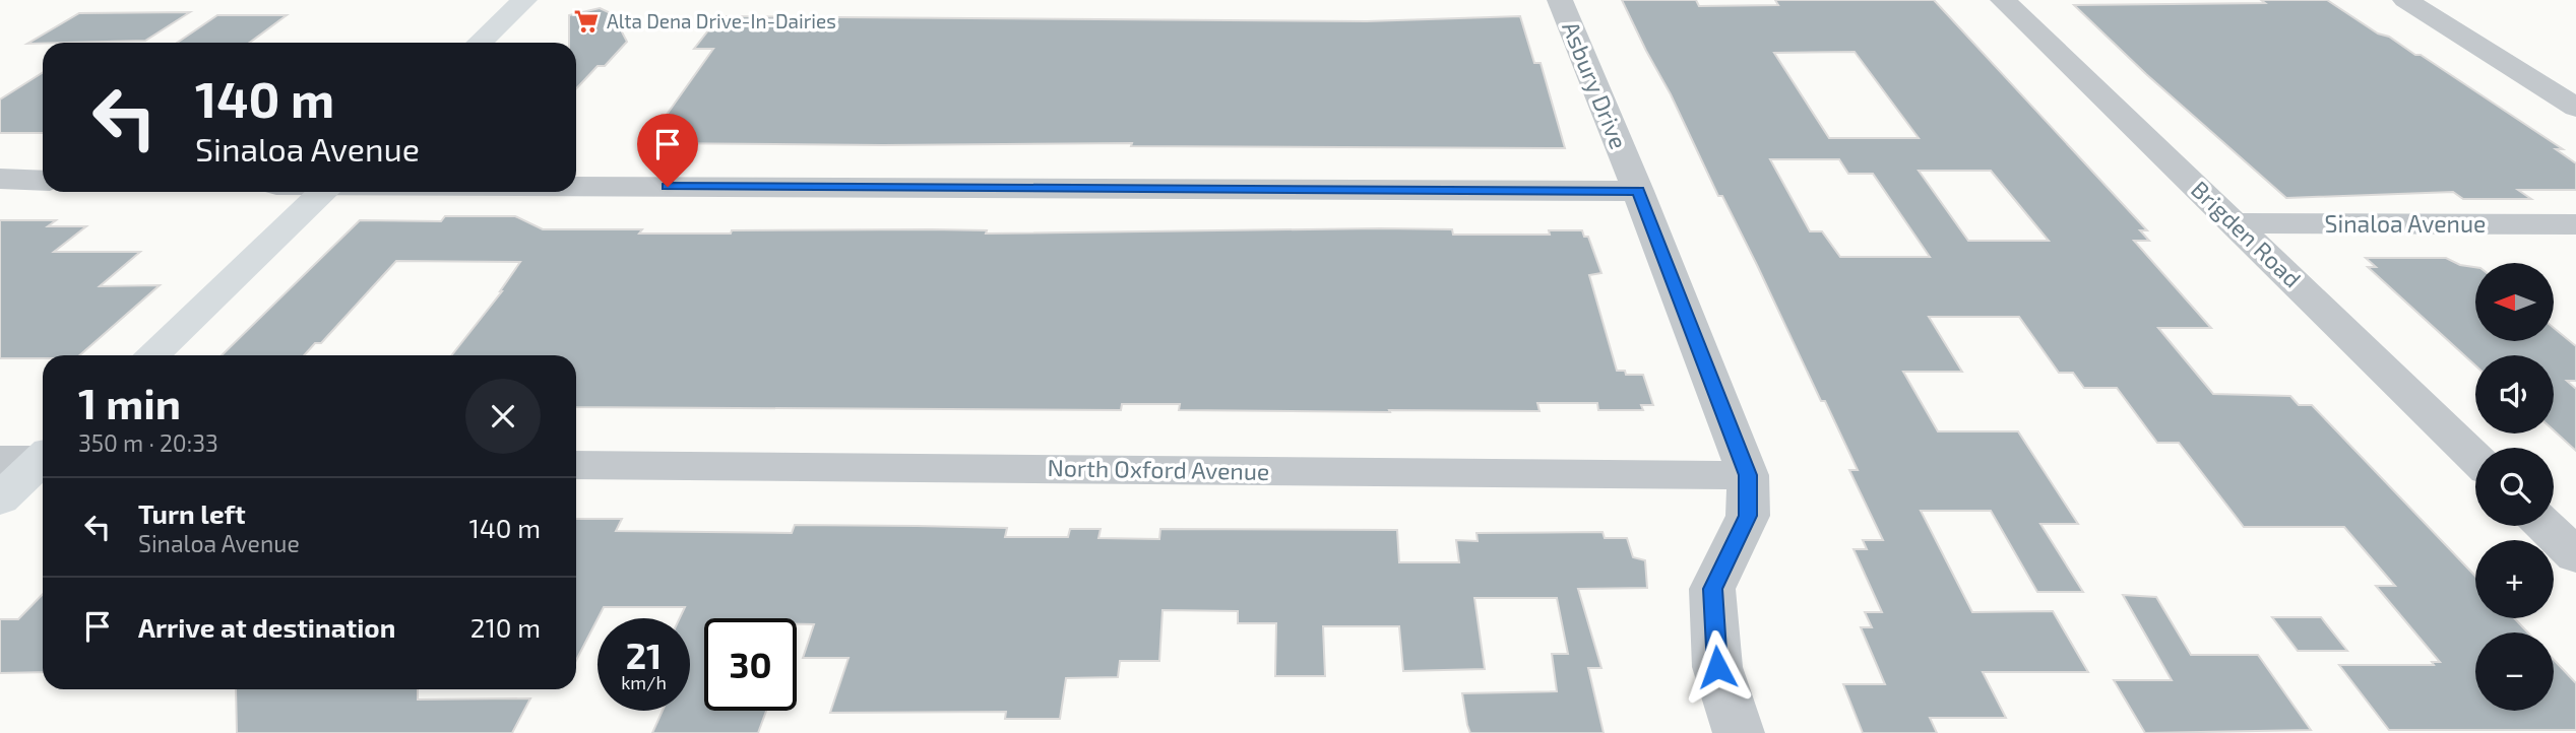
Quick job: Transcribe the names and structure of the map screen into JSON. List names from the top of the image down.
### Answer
{
  "streets": {
    "street": [
      "Asbury Drive",
      "Sinaloa Avenue",
      "Brigden Road",
      "North Oxford Avenue"
    ]
  },
  "crossings": [
    ["Asbury Drive", "North Oxford Avenue"],
    ["Sinaloa Avenue", "Brigden Road"]
  ],
  "places": {
    "supermarket": ["Alta Dena Drive-In-Dairies"]
  },
  "north": "left",
  "page": {
    "turn": ["140 m", "Sinaloa Avenue"],
    "map_buttons": ["+", "−"],
    "heading": ["1 min", "350 m · 20:33"],
    "list": [
      {
        "name": "Turn left",
        "note": "Sinaloa Avenue",
        "value": "140 m"
      },
      {
        "name": "Arrive at destination",
        "value": "210 m"
      }
    ],
    "speed": "21 km/h",
    "limit": "30"
  }
}
